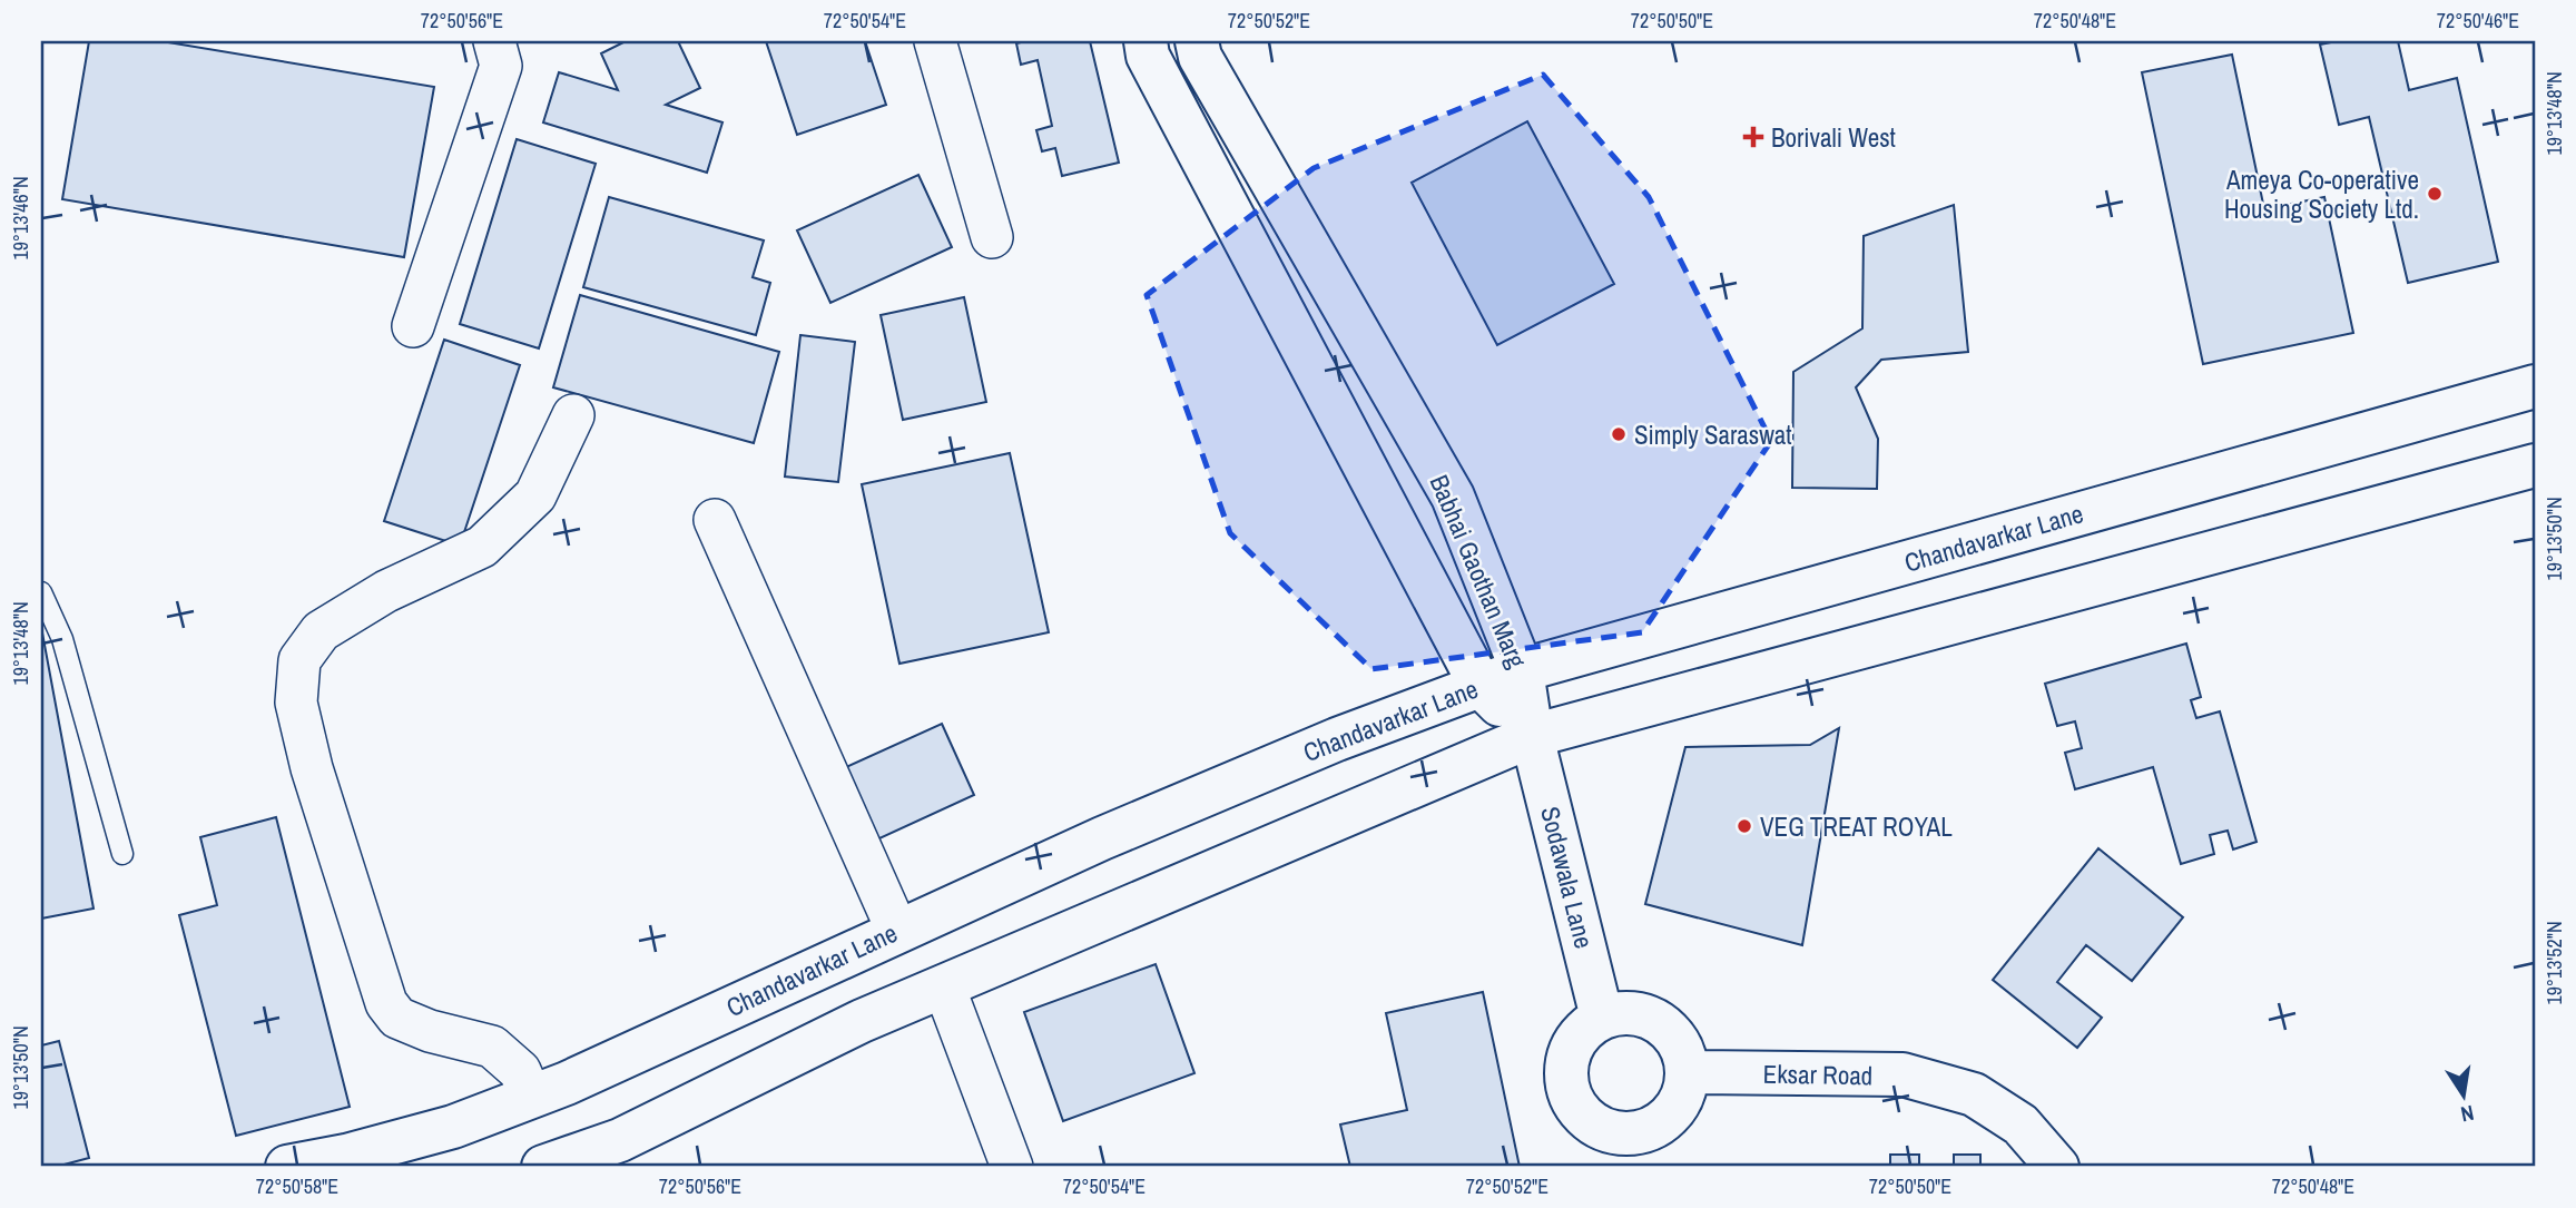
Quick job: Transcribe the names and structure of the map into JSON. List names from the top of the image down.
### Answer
{
  "streets": {
    "street": [
      "Chandavarkar Lane",
      "Babhai Gaothan Marg",
      "Sodawala Lane",
      "Eksar Road"
    ]
  },
  "crossings": [
    ["Chandavarkar Lane", "Babhai Gaothan Marg"],
    ["Babhai Gaothan Marg", "Sodawala Lane"],
    ["Sodawala Lane", "Eksar Road"]
  ],
  "places": {
    "health": ["Borivali West"],
    "other": ["Ameya Co-operative Housing Society Ltd.", "Simply Saraswat", "VEG TREAT ROYAL"]
  },
  "north": "bottom",
  "coordinates": [
    "72°50'56\"E",
    "72°50'54\"E",
    "72°50'52\"E",
    "72°50'50\"E",
    "72°50'48\"E",
    "72°50'46\"E",
    "19°13'48\"N",
    "19°13'46\"N",
    "19°13'50\"N",
    "19°13'52\"N",
    "72°50'58\"E"
  ]
}
